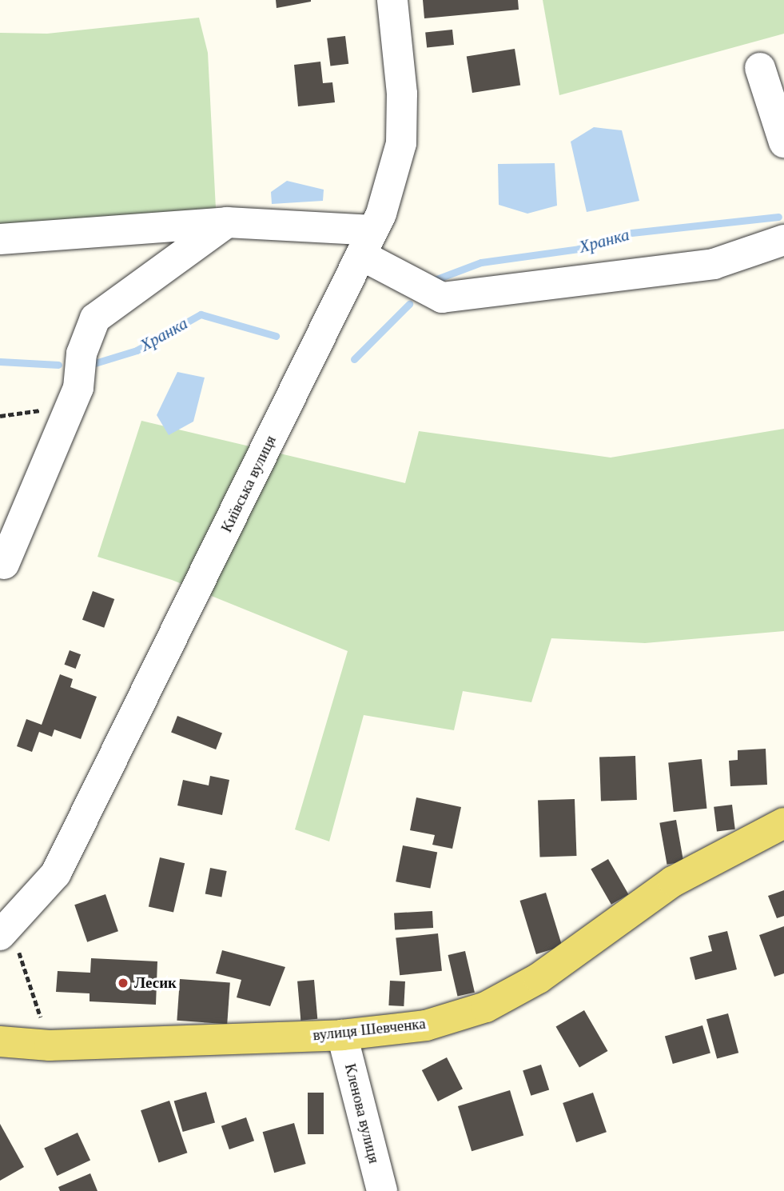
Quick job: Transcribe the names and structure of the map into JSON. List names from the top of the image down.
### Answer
{
  "streets": {
    "main road": ["вулиця Шевченка"],
    "street": ["Київська вулиця", "Кленова вулиця"]
  },
  "crossings": [
    ["вулиця Шевченка", "Кленова вулиця"]
  ],
  "water": ["Хранка"],
  "places": ["Лесик"]
}
